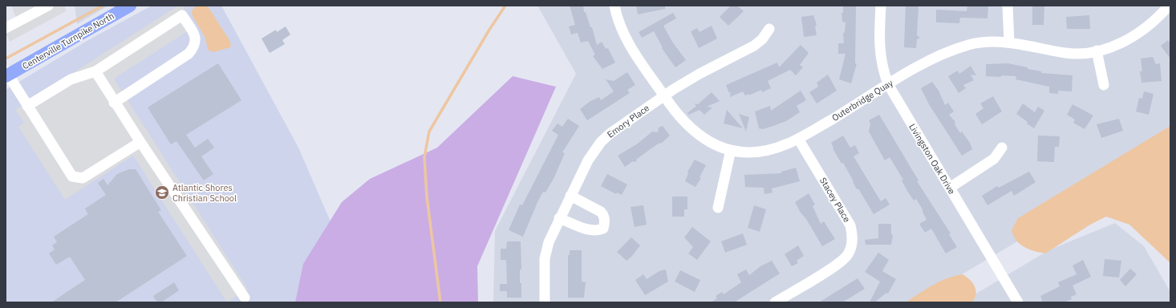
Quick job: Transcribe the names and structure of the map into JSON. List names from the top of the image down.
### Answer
{
  "streets": {
    "main road": ["Centerville Turnpike North"],
    "street": [
      "Outerbridge Quay",
      "Emory Place",
      "Livingston Oak Drive",
      "Stacey Place"
    ]
  },
  "crossings": [
    ["Outerbridge Quay", "Emory Place"],
    ["Outerbridge Quay", "Livingston Oak Drive"],
    ["Outerbridge Quay", "Stacey Place"]
  ],
  "places": {
    "school or university": ["Atlantic Shores Christian School"]
  }
}
